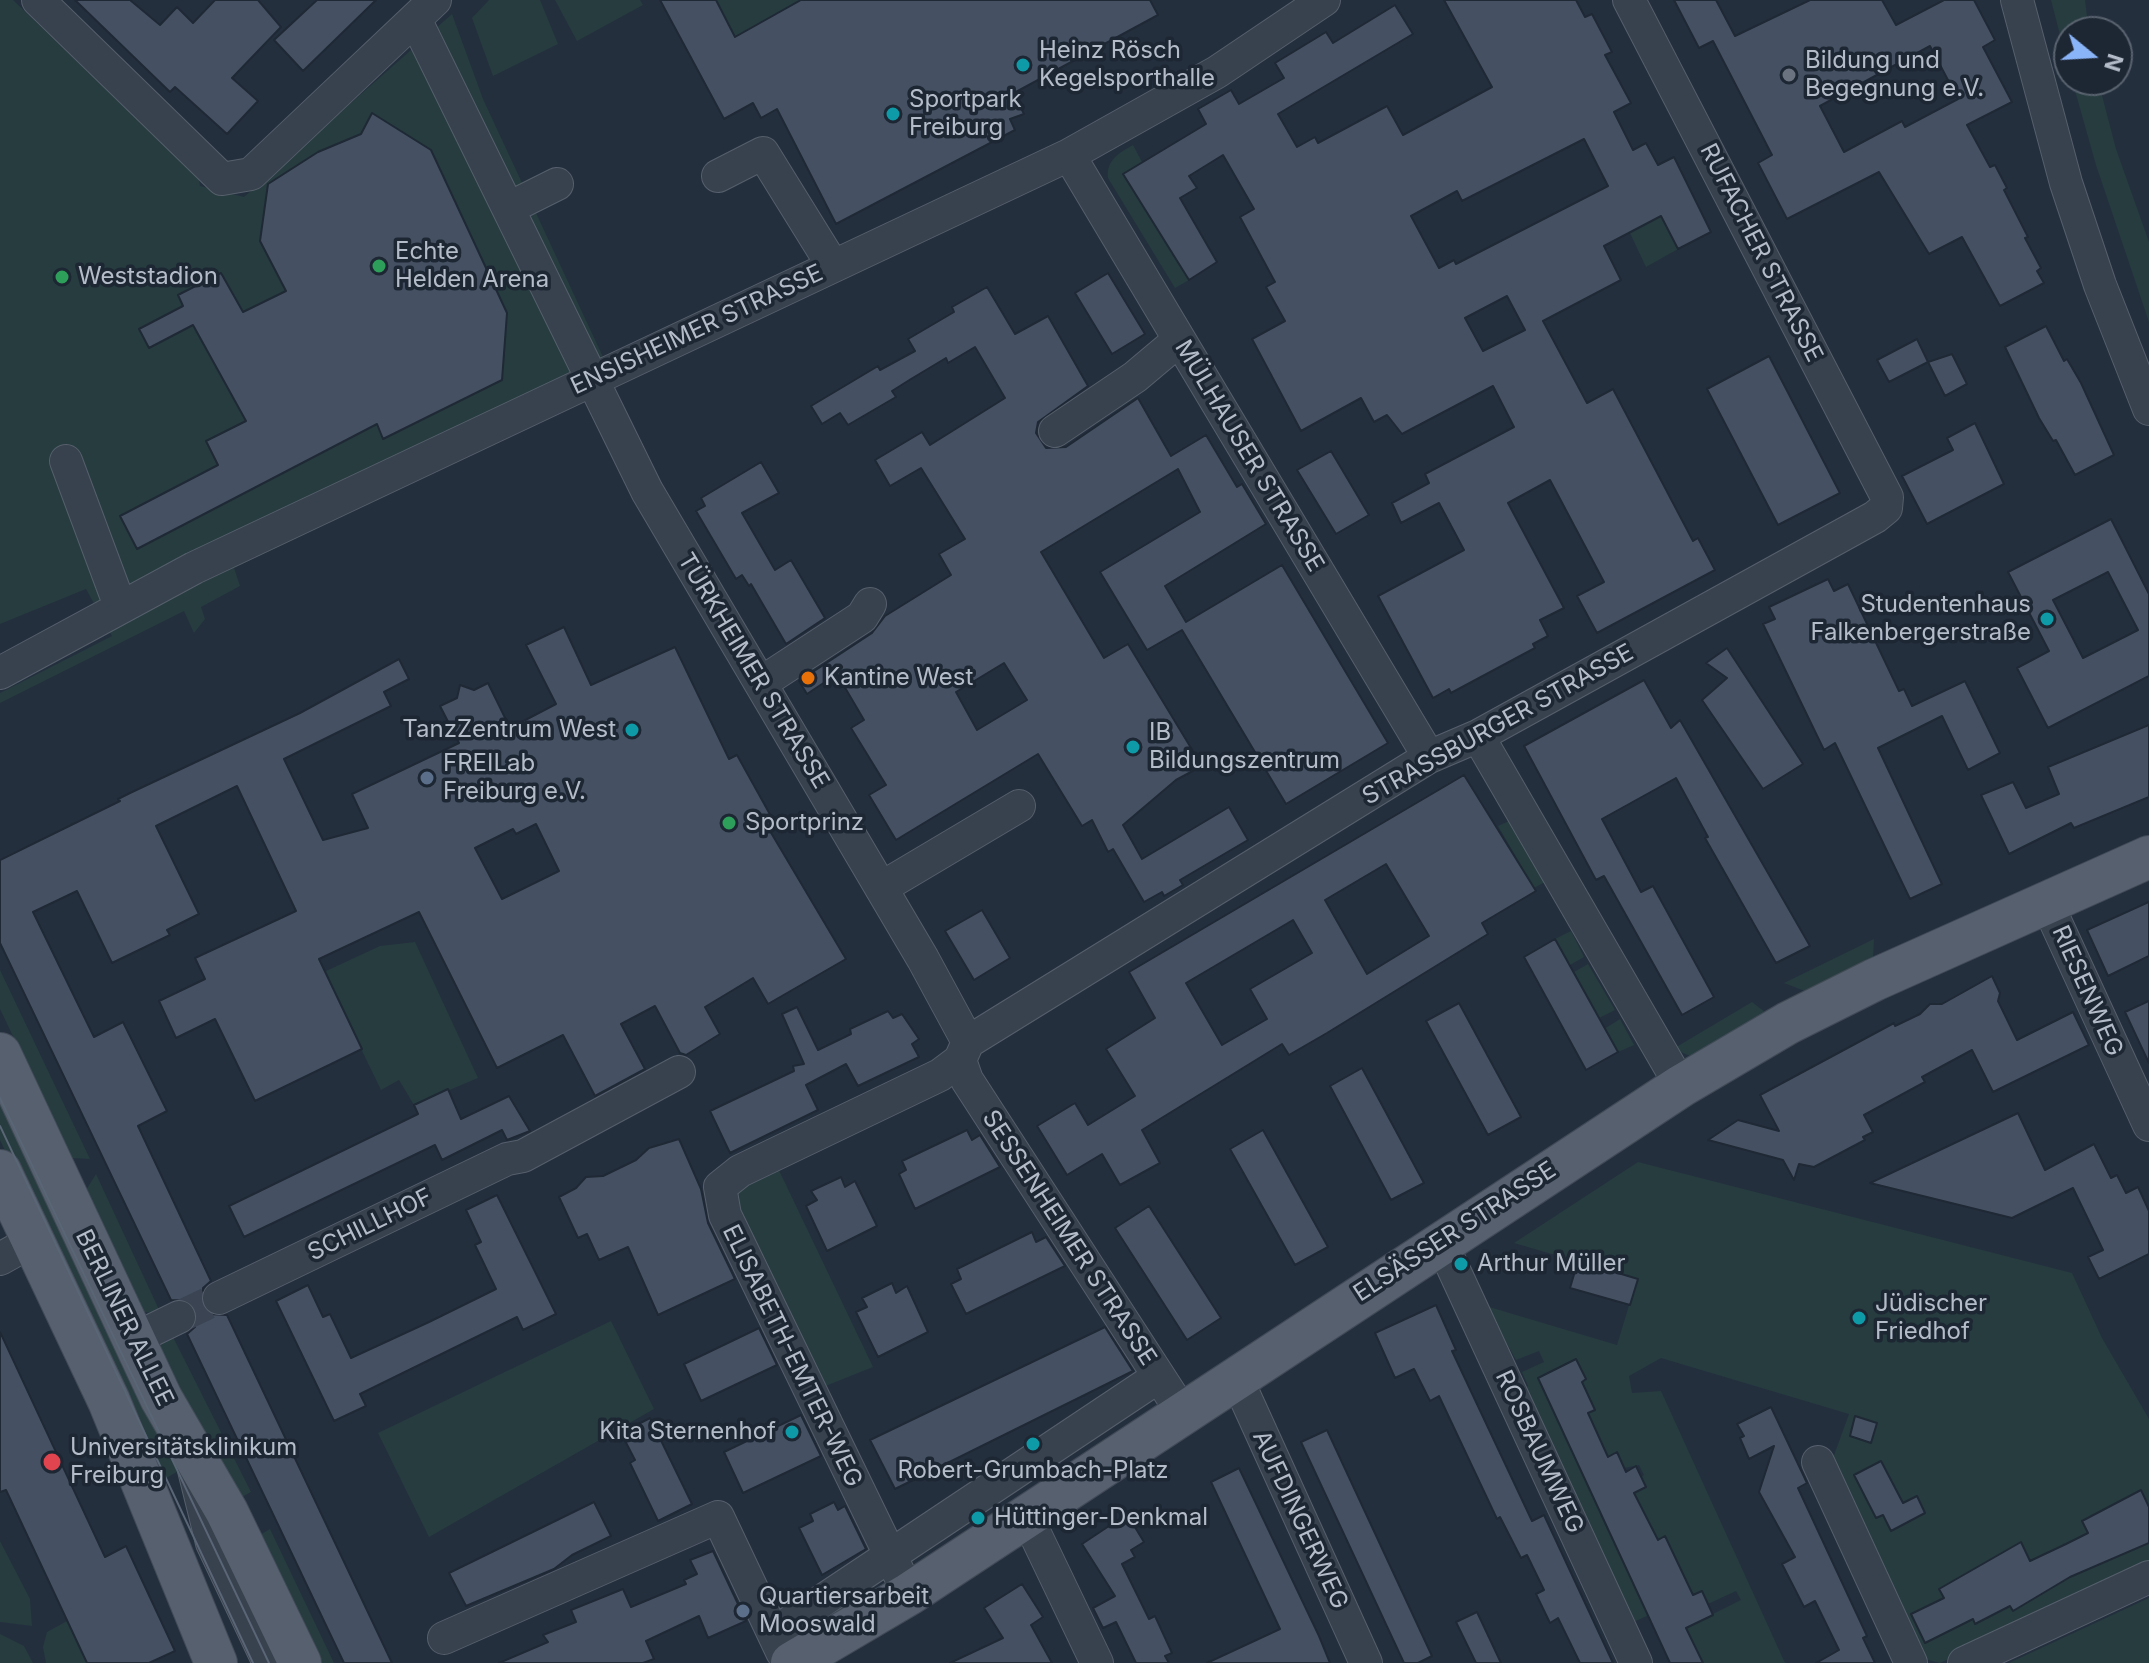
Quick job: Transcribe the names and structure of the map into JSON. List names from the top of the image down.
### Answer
{
  "streets": {
    "main road": ["ELSÄSSER STRASSE", "BERLINER ALLEE"],
    "street": [
      "RUFACHER STRASSE",
      "ENSISHEIMER STRASSE",
      "MÜLHAUSER STRASSE",
      "TÜRKHEIMER STRASSE",
      "STRASSBURGER STRASSE",
      "RIESENWEG",
      "SCHILLHOF",
      "SESSENHEIMER STRASSE",
      "ELISABETH-EMTER-WEG",
      "ROSBAUMWEG",
      "AUFDINGERWEG"
    ]
  },
  "crossings": [
    ["RUFACHER STRASSE", "STRASSBURGER STRASSE"],
    ["ENSISHEIMER STRASSE", "MÜLHAUSER STRASSE"],
    ["ENSISHEIMER STRASSE", "TÜRKHEIMER STRASSE"],
    ["MÜLHAUSER STRASSE", "STRASSBURGER STRASSE"],
    ["TÜRKHEIMER STRASSE", "STRASSBURGER STRASSE"],
    ["TÜRKHEIMER STRASSE", "SESSENHEIMER STRASSE"],
    ["TÜRKHEIMER STRASSE", "ELISABETH-EMTER-WEG"],
    ["STRASSBURGER STRASSE", "SESSENHEIMER STRASSE"],
    ["STRASSBURGER STRASSE", "ELISABETH-EMTER-WEG"],
    ["RIESENWEG", "ELSÄSSER STRASSE"],
    ["ELSÄSSER STRASSE", "SESSENHEIMER STRASSE"],
    ["ELSÄSSER STRASSE", "ELISABETH-EMTER-WEG"],
    ["ELSÄSSER STRASSE", "ROSBAUMWEG"],
    ["ELSÄSSER STRASSE", "AUFDINGERWEG"],
    ["SESSENHEIMER STRASSE", "ELISABETH-EMTER-WEG"]
  ],
  "places": [
    "Heinz Rösch Kegelsporthalle",
    "Bildung und Begegnung e.V.",
    "Sportpark Freiburg",
    "Echte Helden Arena",
    "Weststadion",
    "Studentenhaus Falkenbergerstraße",
    "Kantine West",
    "TanzZentrum West",
    "IB Bildungszentrum",
    "FREILab Freiburg e.V.",
    "Sportprinz",
    "Arthur Müller",
    "Jüdischer Friedhof",
    "Kita Sternenhof",
    "Robert-Grumbach-Platz",
    "Universitätsklinikum Freiburg",
    "Hüttinger-Denkmal",
    "Quartiersarbeit Mooswald"
  ],
  "north": "right"
}
